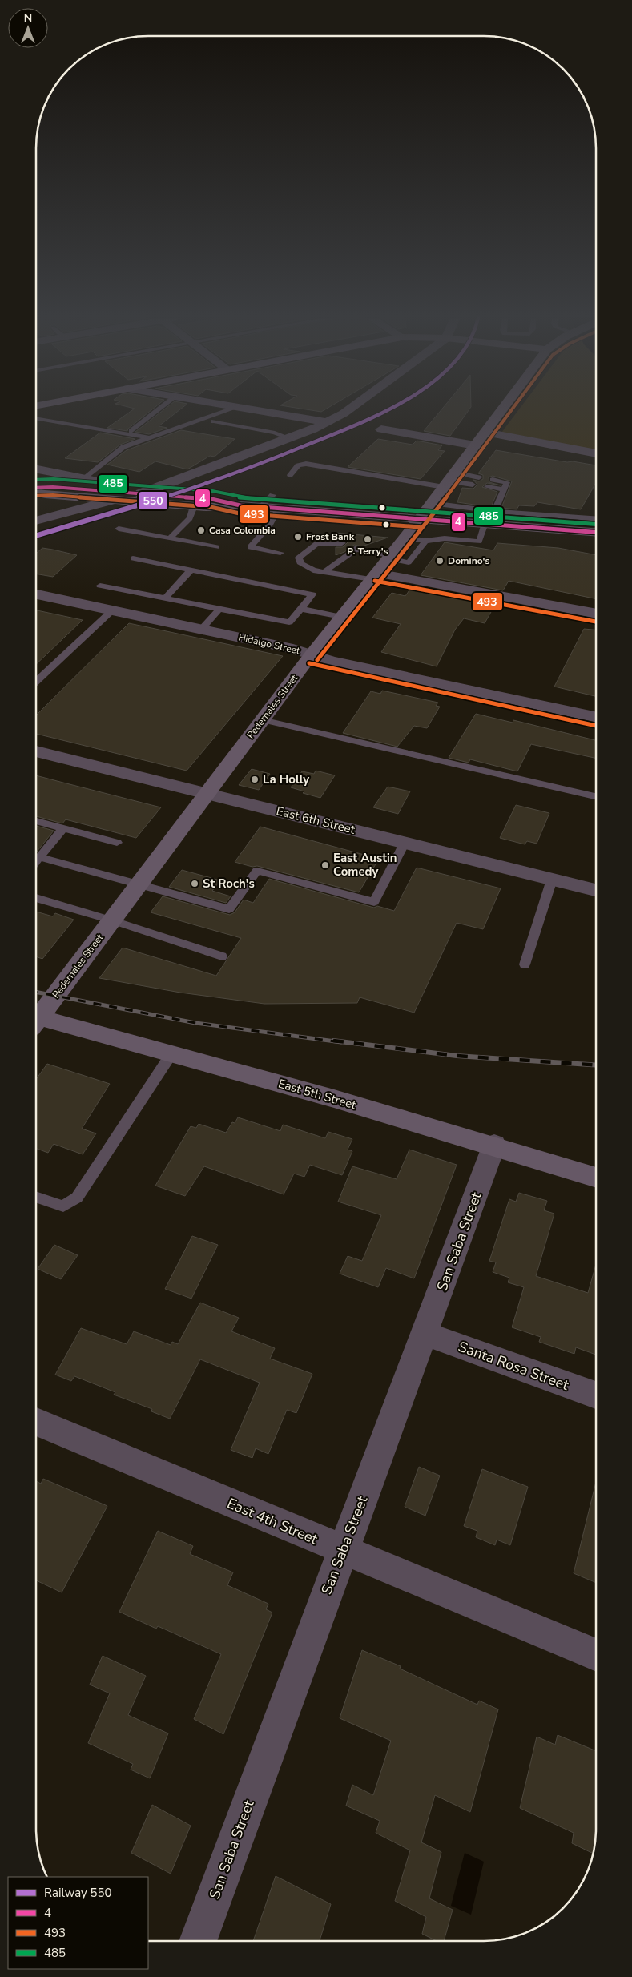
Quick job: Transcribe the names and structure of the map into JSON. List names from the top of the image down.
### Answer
{
  "streets": {
    "street": [
      "Hidalgo Street",
      "Pedernales Street",
      "East 6th Street",
      "East 5th Street",
      "San Saba Street",
      "Santa Rosa Street",
      "East 4th Street"
    ]
  },
  "crossings": [
    ["Hidalgo Street", "Pedernales Street"],
    ["Pedernales Street", "East 6th Street"],
    ["East 5th Street", "San Saba Street"],
    ["San Saba Street", "Santa Rosa Street"],
    ["San Saba Street", "East 4th Street"]
  ],
  "places": [
    "Casa Colombia",
    "Frost Bank",
    "P. Terry's",
    "Domino's",
    "La Holly",
    "East Austin Comedy",
    "St Roch's"
  ],
  "lines": [
    "rail line 550",
    "transit line 493",
    "transit line 485",
    "transit line 4"
  ],
  "legend": [
    "Railway 550",
    "4",
    "493",
    "485"
  ],
  "north": "top"
}
